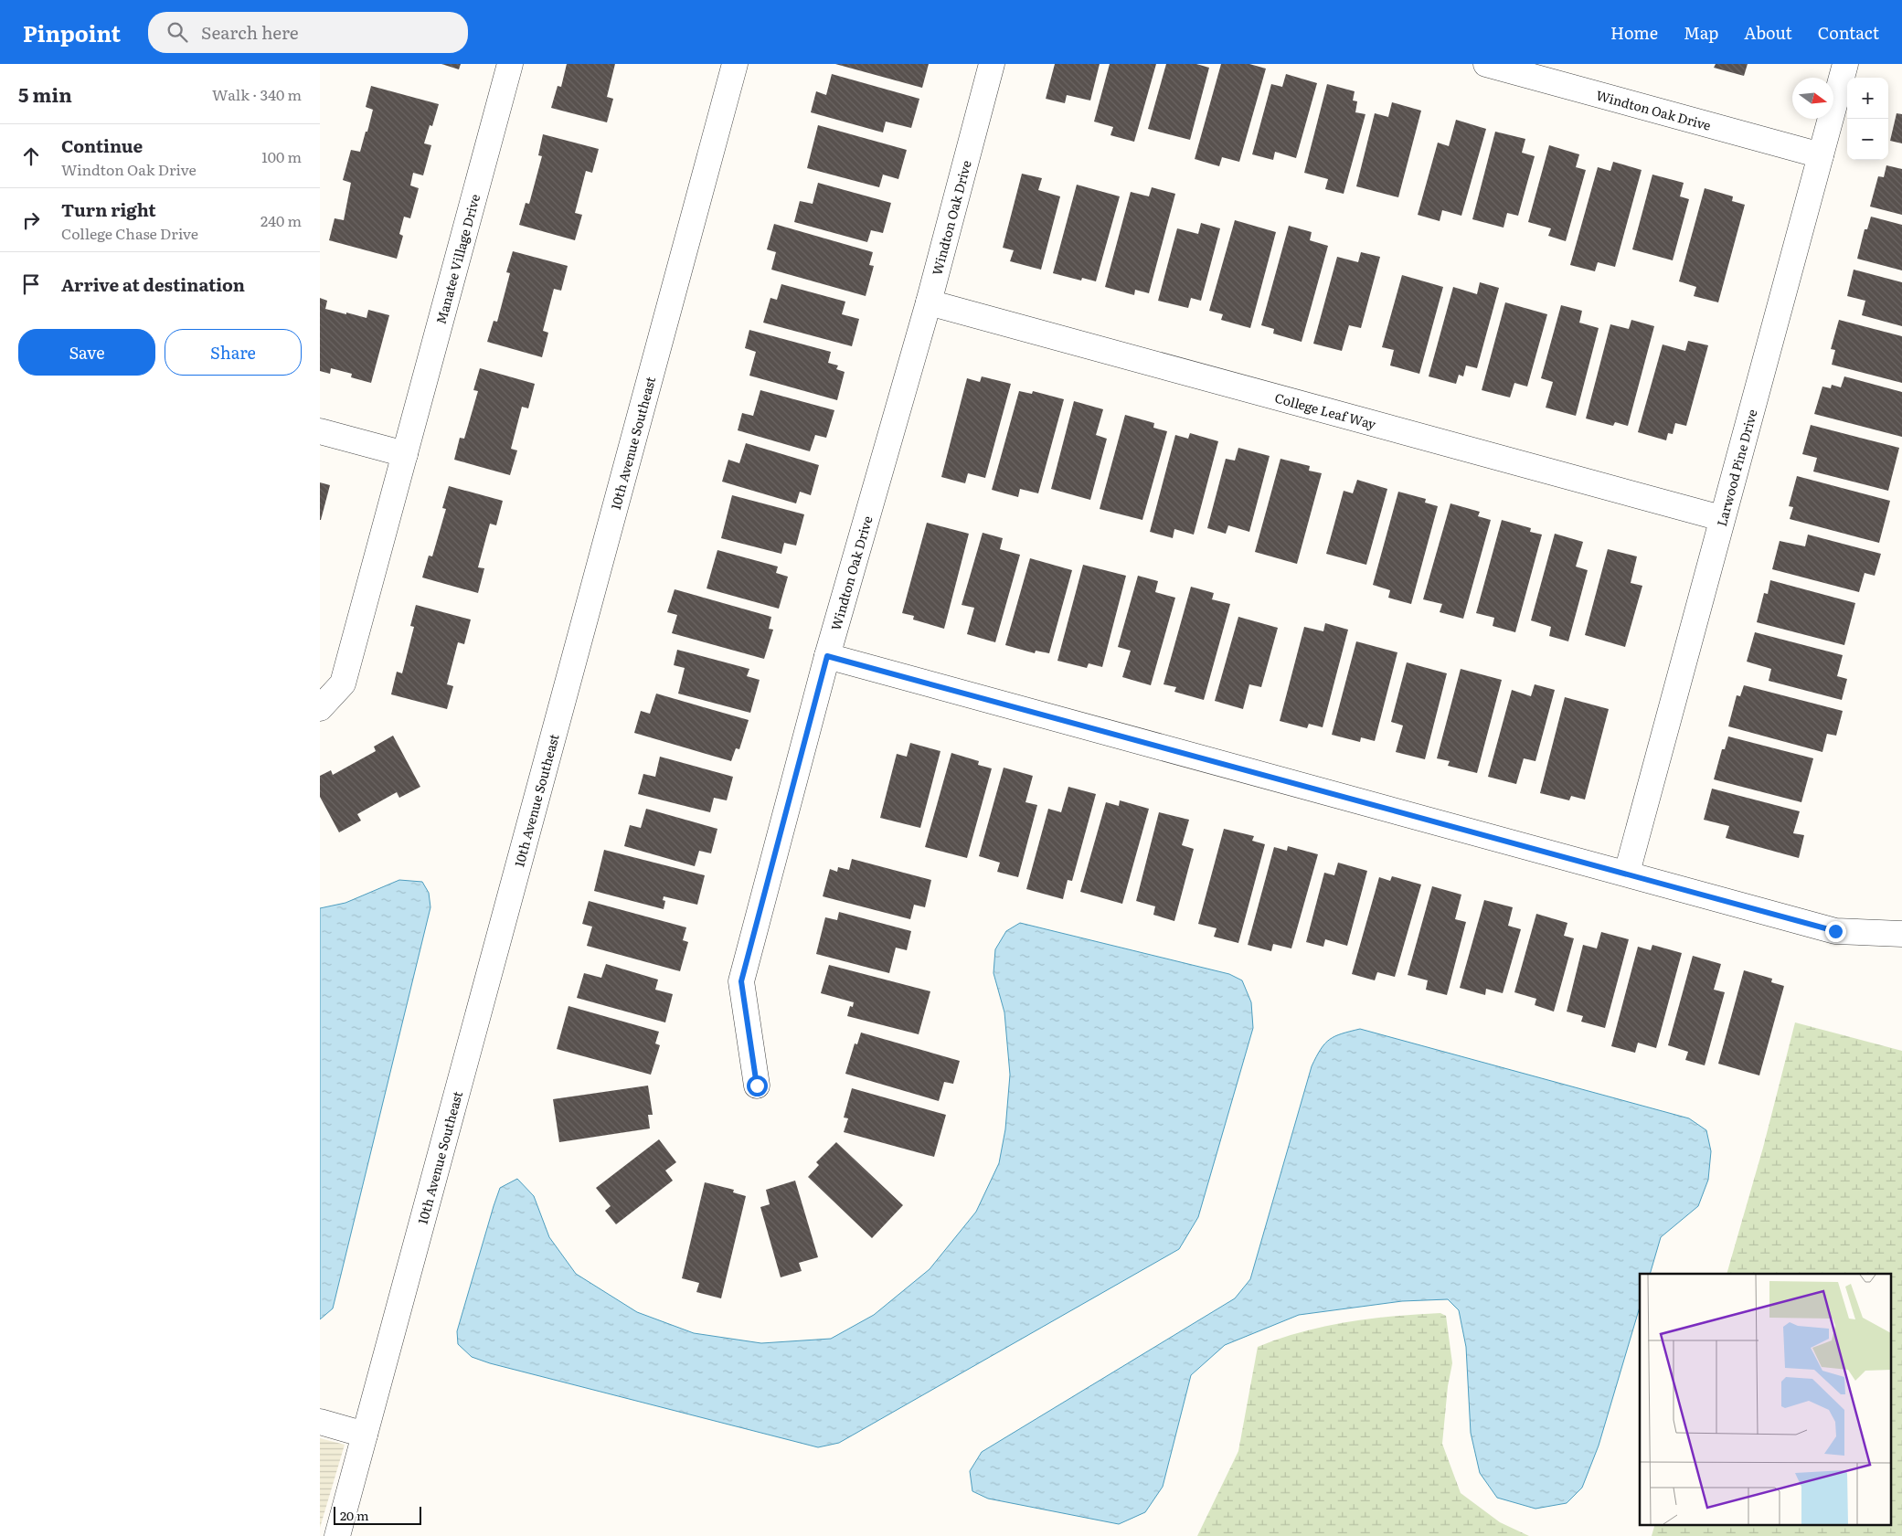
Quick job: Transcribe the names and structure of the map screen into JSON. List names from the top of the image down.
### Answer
{
  "streets": {
    "street": [
      "Windton Oak Drive",
      "Manatee Village Drive",
      "College Leaf Way",
      "10th Avenue Southeast",
      "Larwood Pine Drive"
    ]
  },
  "crossings": [
    ["Windton Oak Drive", "College Leaf Way"],
    ["Windton Oak Drive", "Larwood Pine Drive"],
    ["College Leaf Way", "Larwood Pine Drive"]
  ],
  "scale_bar": "20 m",
  "north": "right",
  "page": {
    "header": "Pinpoint",
    "search": "Search here",
    "nav": [
      "Home",
      "Map",
      "About",
      "Contact"
    ],
    "heading": ["5 min", "Walk · 340 m"],
    "map_buttons": ["+", "−"],
    "list": [
      ["Continue", "Windton Oak Drive", "100 m"],
      ["Turn right", "College Chase Drive", "240 m"],
      "Arrive at destination"
    ],
    "buttons": ["Save", "Share"],
    "scale": "20 m"
  }
}
